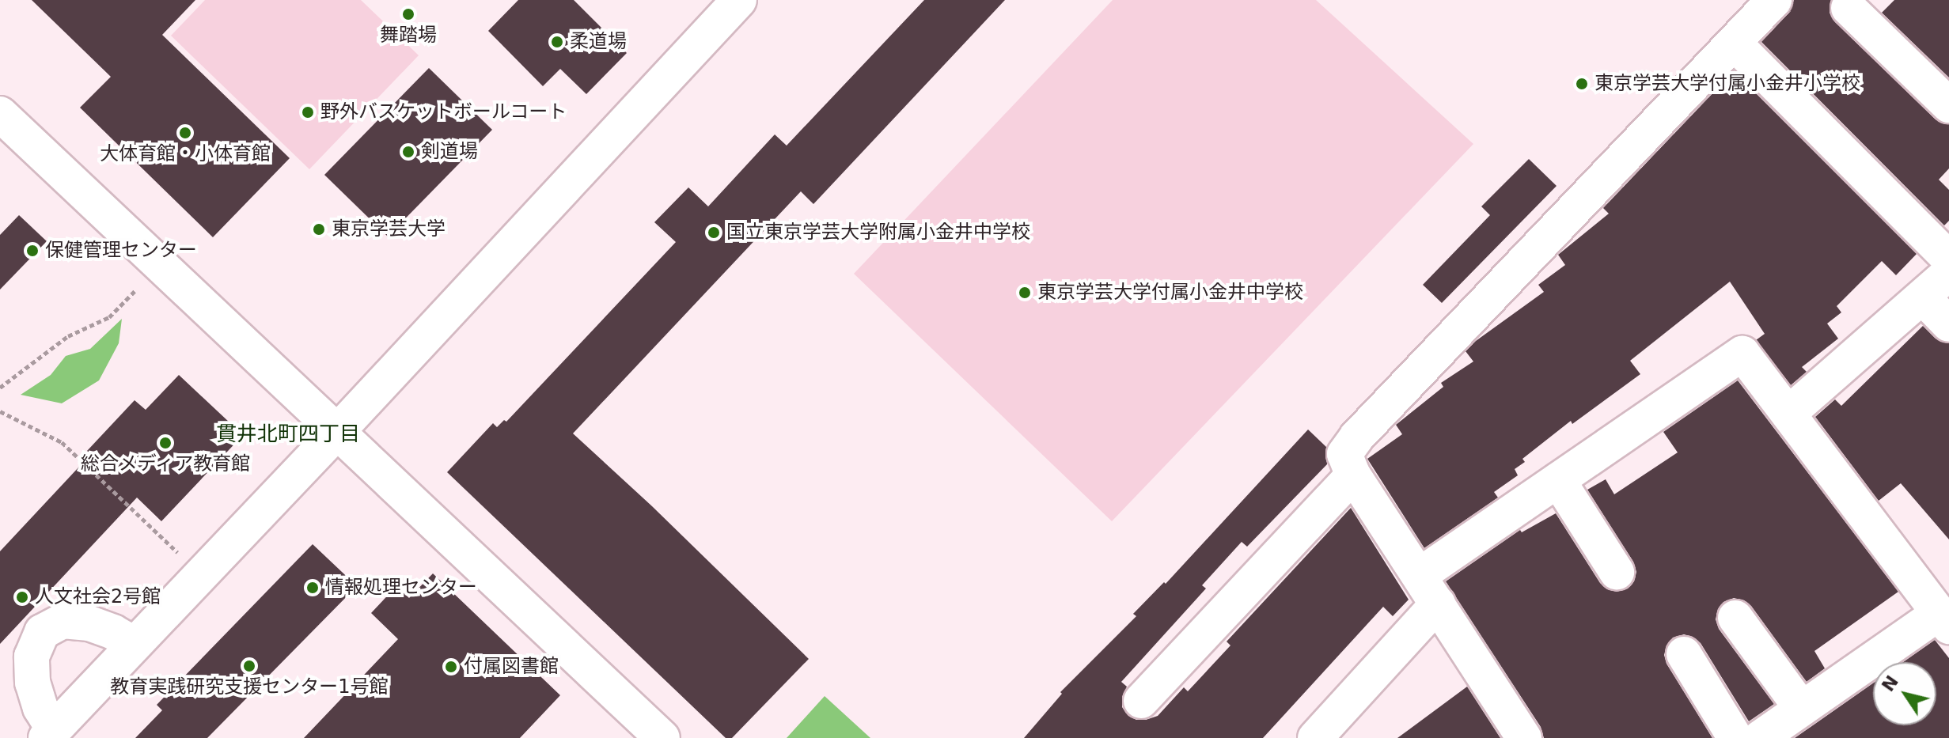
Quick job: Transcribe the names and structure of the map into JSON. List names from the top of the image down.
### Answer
{
  "districts": ["貫井北町四丁目"],
  "places": [
    "舞踏場",
    "柔道場",
    "東京学芸大学付属小金井小学校",
    "野外バスケットボールコート",
    "大体育館・小体育館",
    "剣道場",
    "東京学芸大学",
    "国立東京学芸大学附属小金井中学校",
    "保健管理センター",
    "東京学芸大学付属小金井中学校",
    "総合メディア教育館",
    "情報処理センター",
    "人文社会2号館",
    "教育実践研究支援センター1号館",
    "付属図書館"
  ],
  "north": "top left"
}
